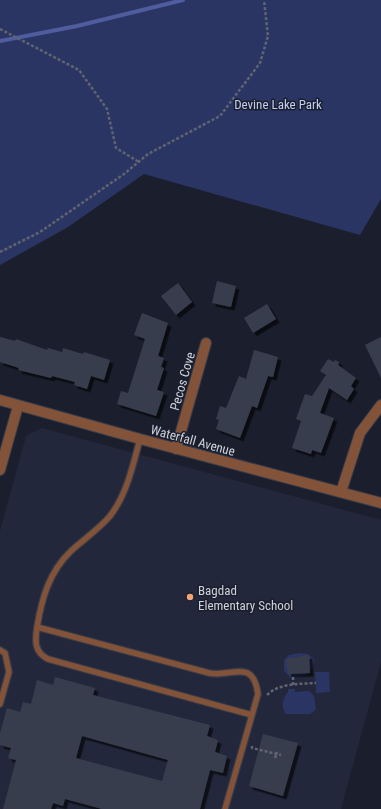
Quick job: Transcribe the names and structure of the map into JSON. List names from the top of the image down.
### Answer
{
  "streets": {
    "street": ["Pecos Cove", "Waterfall Avenue"]
  },
  "crossings": [
    ["Pecos Cove", "Waterfall Avenue"]
  ],
  "parks": ["Devine Lake Park"],
  "places": ["Bagdad Elementary School"]
}
